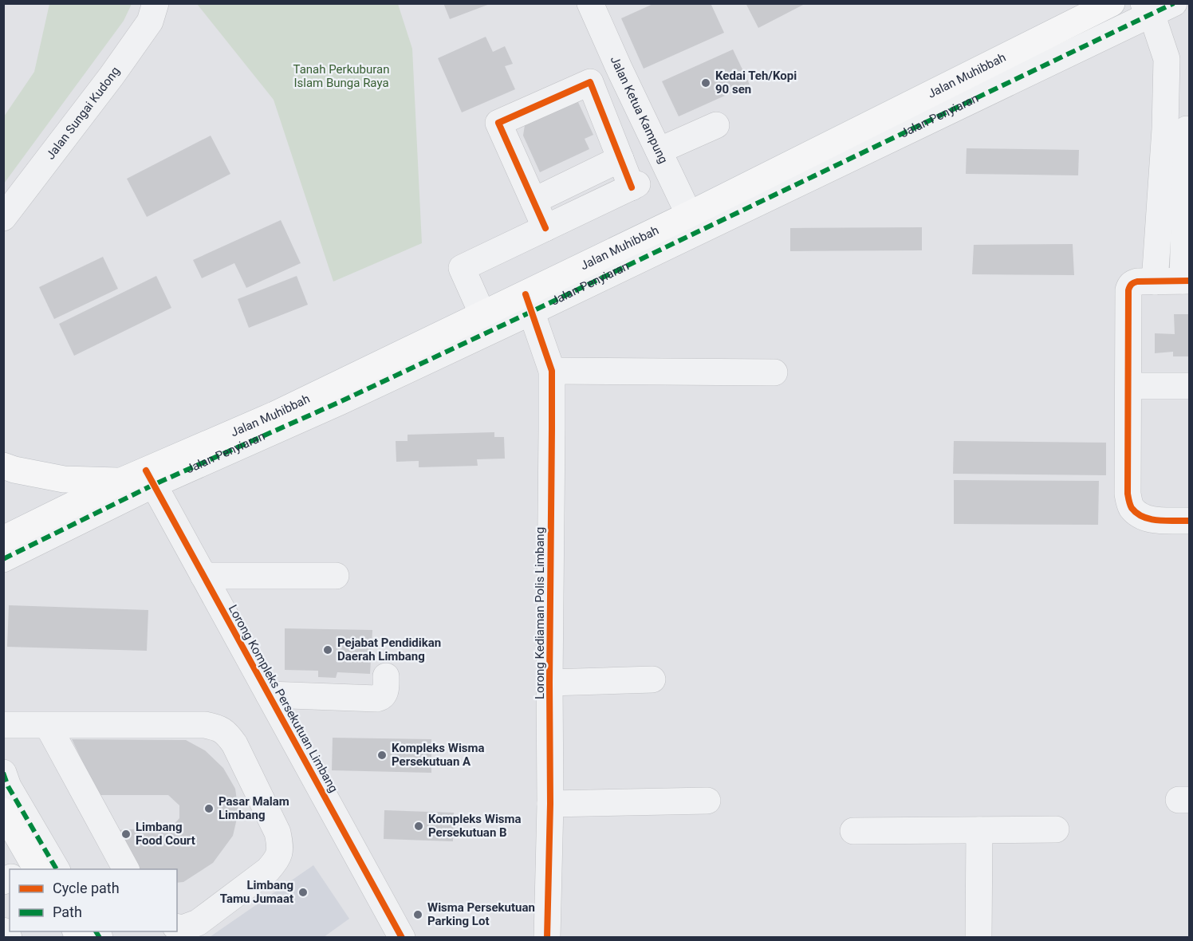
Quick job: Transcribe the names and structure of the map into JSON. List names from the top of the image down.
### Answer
{
  "streets": {
    "main road": ["Jalan Muhibbah"],
    "street": [
      "Jalan Ketua Kampung",
      "Jalan Sungai Kudong",
      "Jalan Penyiaran",
      "Lorong Kediaman Polis Limbang",
      "Lorong Kompleks Persekutuan Limbang"
    ]
  },
  "crossings": [
    ["Jalan Muhibbah", "Jalan Ketua Kampung"],
    ["Jalan Muhibbah", "Jalan Penyiaran"],
    ["Jalan Muhibbah", "Lorong Kediaman Polis Limbang"],
    ["Jalan Muhibbah", "Lorong Kompleks Persekutuan Limbang"],
    ["Jalan Penyiaran", "Lorong Kediaman Polis Limbang"],
    ["Jalan Penyiaran", "Lorong Kompleks Persekutuan Limbang"]
  ],
  "parks": ["Tanah Perkuburan Islam Bunga Raya"],
  "places": [
    "Kedai Teh/Kopi 90 sen",
    "Pejabat Pendidikan Daerah Limbang",
    "Kompleks Wisma Persekutuan A",
    "Pasar Malam Limbang",
    "Kompleks Wisma Persekutuan B",
    "Limbang Food Court",
    "Limbang Tamu Jumaat",
    "Wisma Persekutuan Parking Lot"
  ],
  "legend": ["Cycle path", "Path"]
}
